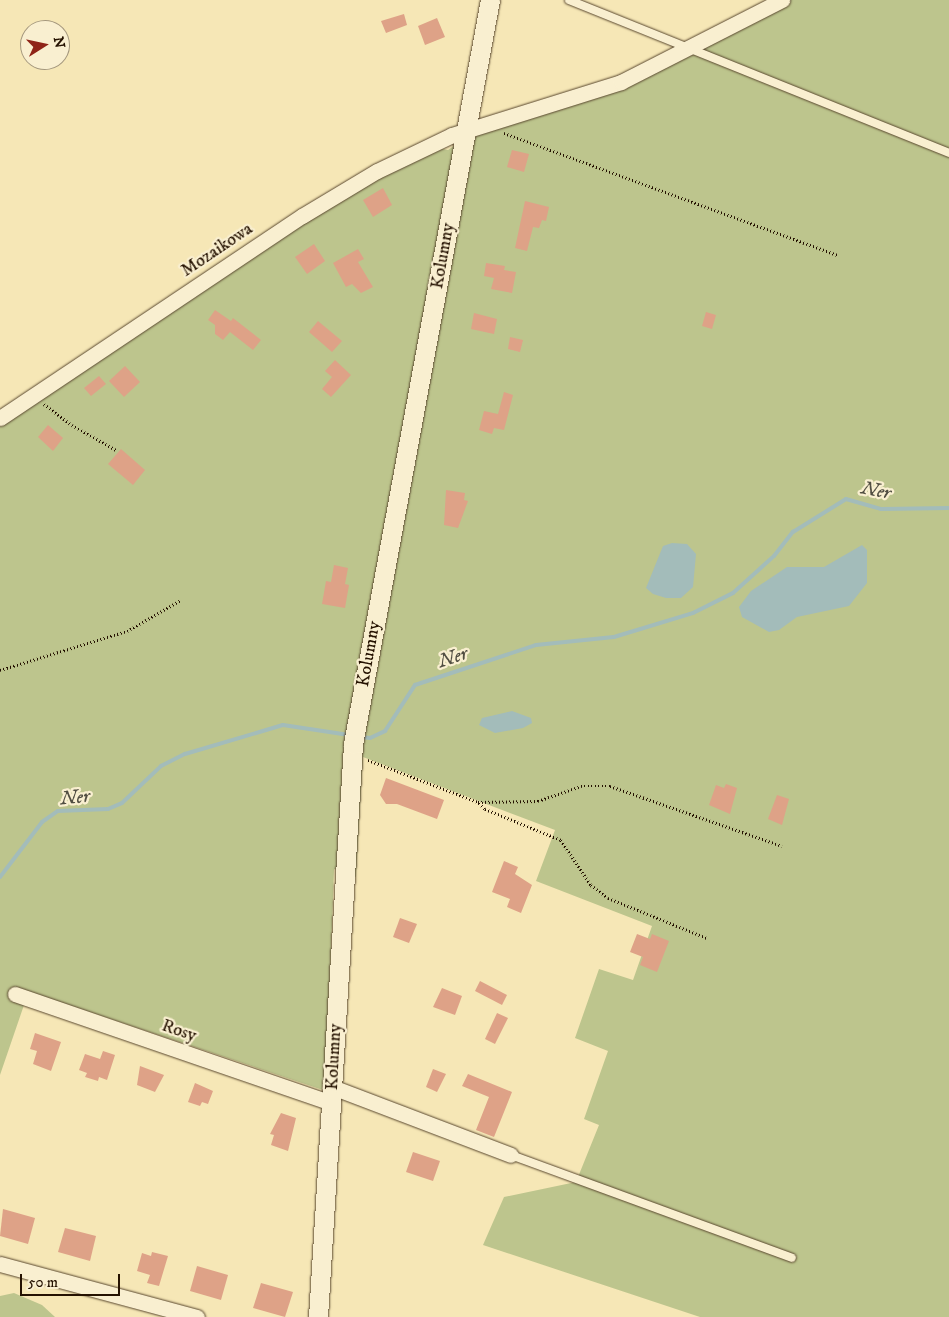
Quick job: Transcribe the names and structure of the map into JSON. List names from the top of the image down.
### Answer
{
  "streets": {
    "street": ["Mozaikowa", "Kolumny", "Rosy"]
  },
  "crossings": [
    ["Mozaikowa", "Kolumny"],
    ["Kolumny", "Rosy"]
  ],
  "water": ["Ner"],
  "scale_bar": "50 m",
  "north": "right"
}
